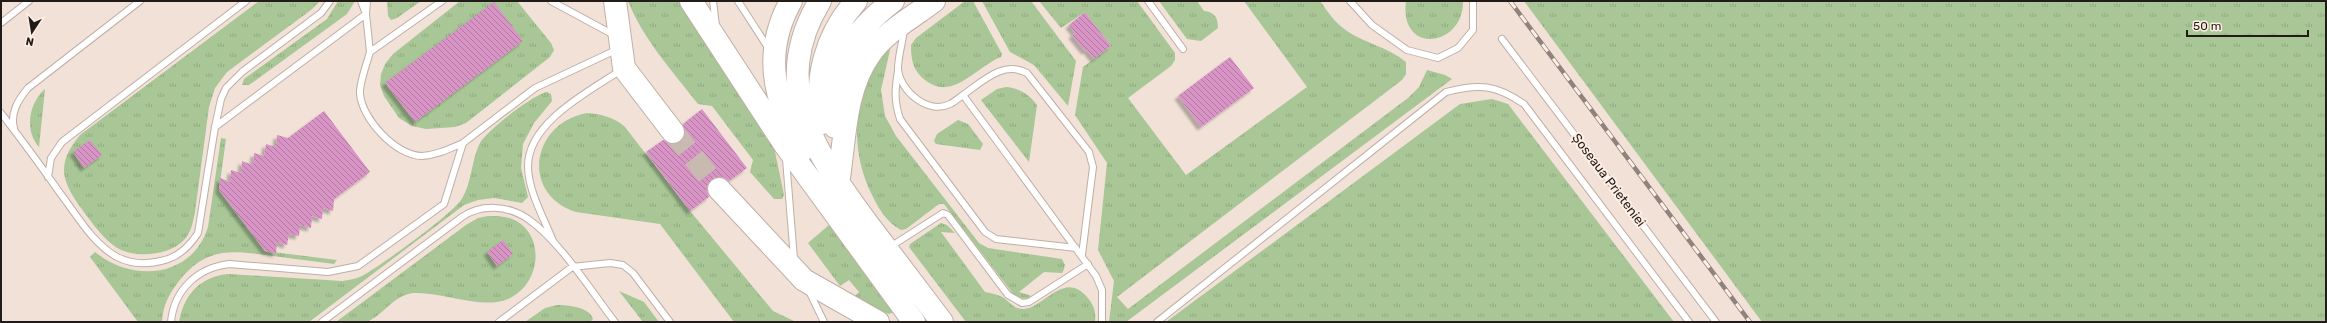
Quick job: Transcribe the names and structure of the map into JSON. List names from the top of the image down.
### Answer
{
  "streets": {
    "lane": ["Șoseaua Prieteniei"]
  },
  "scale_bar": "50 m",
  "north": "bottom"
}
